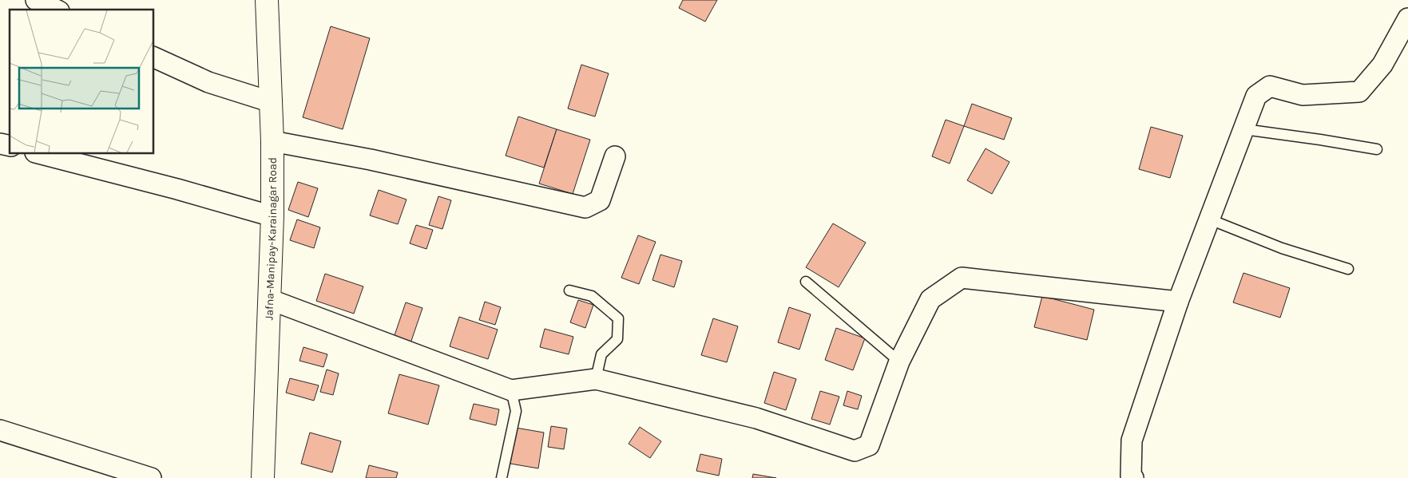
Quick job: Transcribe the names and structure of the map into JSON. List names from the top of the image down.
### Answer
{
  "streets": {
    "main road": ["Jafna-Manipay-Karainagar Road"]
  }
}
